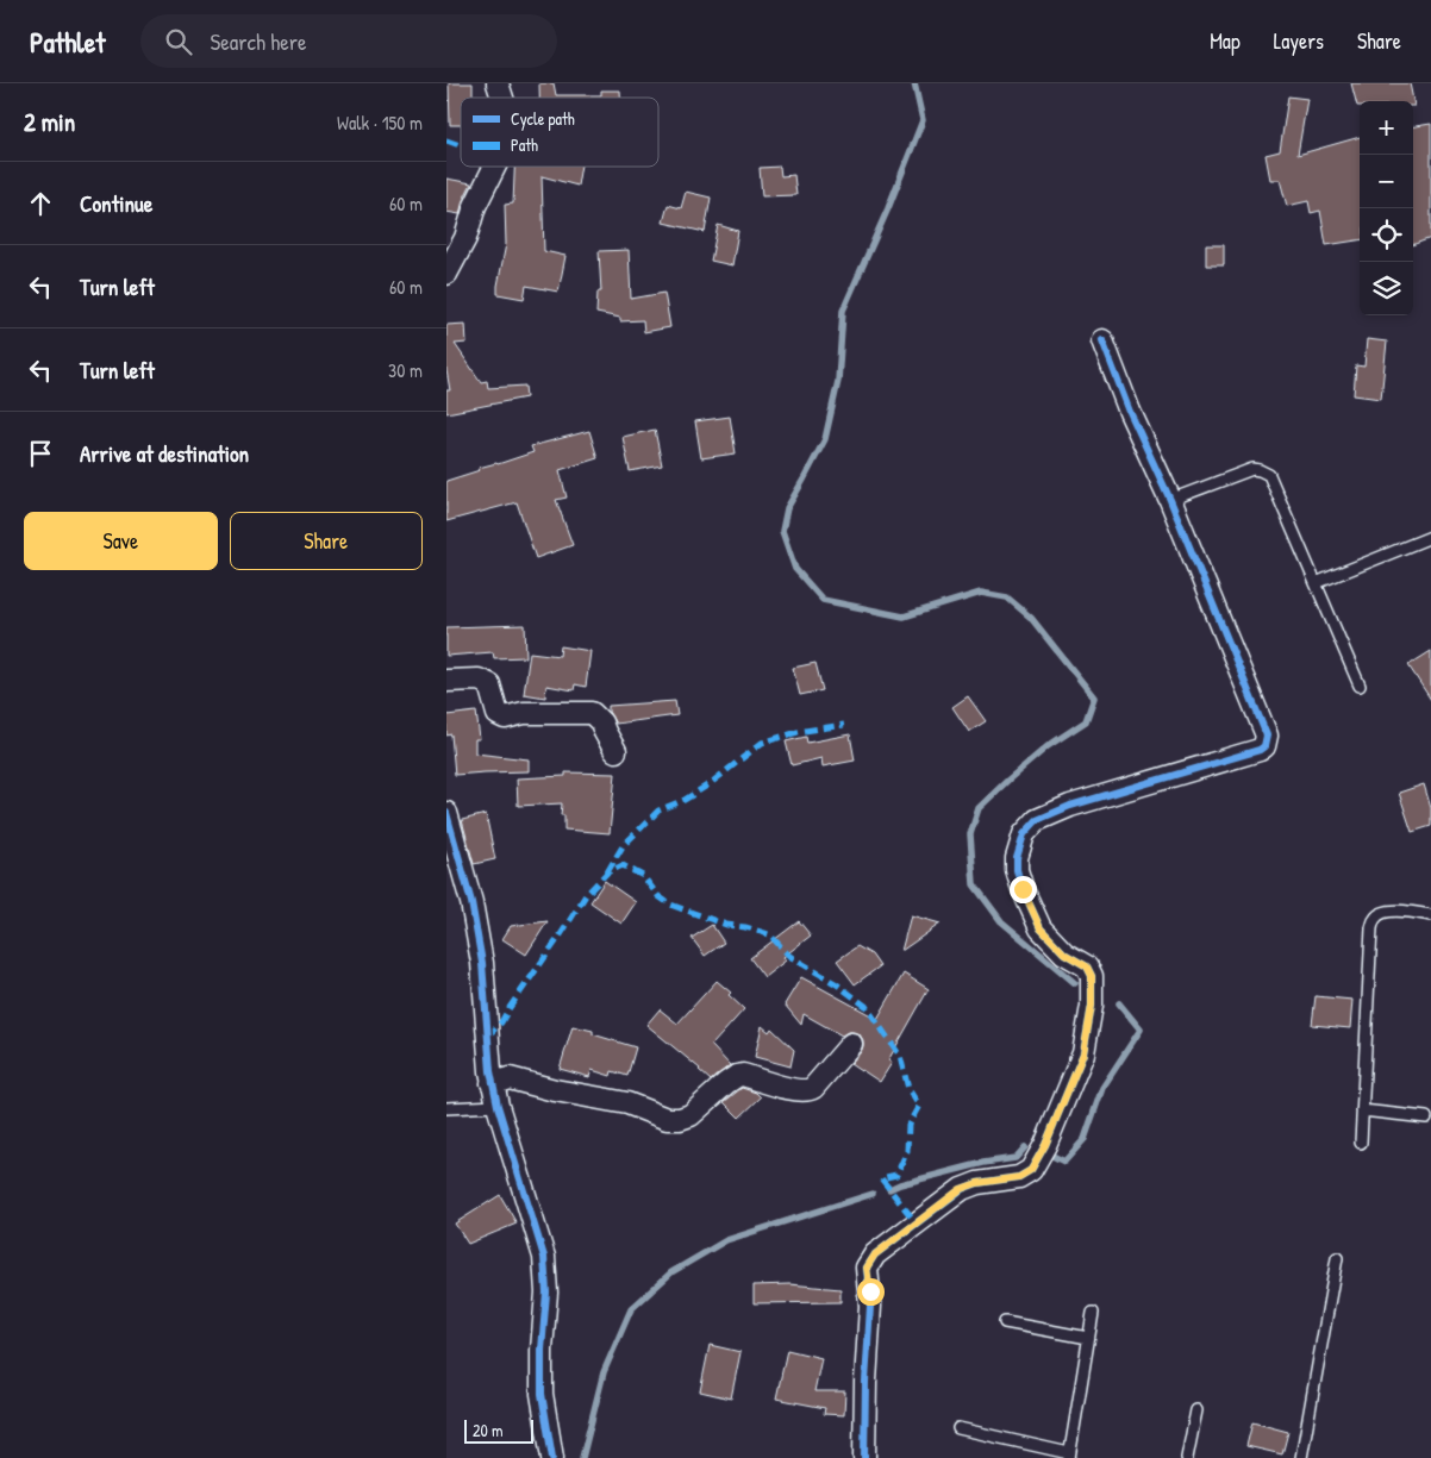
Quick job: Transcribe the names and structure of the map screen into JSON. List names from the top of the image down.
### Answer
{
  "legend": ["Cycle path", "Path"],
  "scale_bar": "20 m",
  "page": {
    "header": "Pathlet",
    "search": "Search here",
    "nav": ["Map", "Layers", "Share"],
    "heading": ["2 min", "Walk · 150 m"],
    "map_buttons": ["+", "−"],
    "list": [
      ["Continue", "60 m"],
      ["Turn left", "60 m"],
      ["Turn left", "30 m"],
      "Arrive at destination"
    ],
    "buttons": ["Save", "Share"],
    "scale": "20 m"
  }
}
